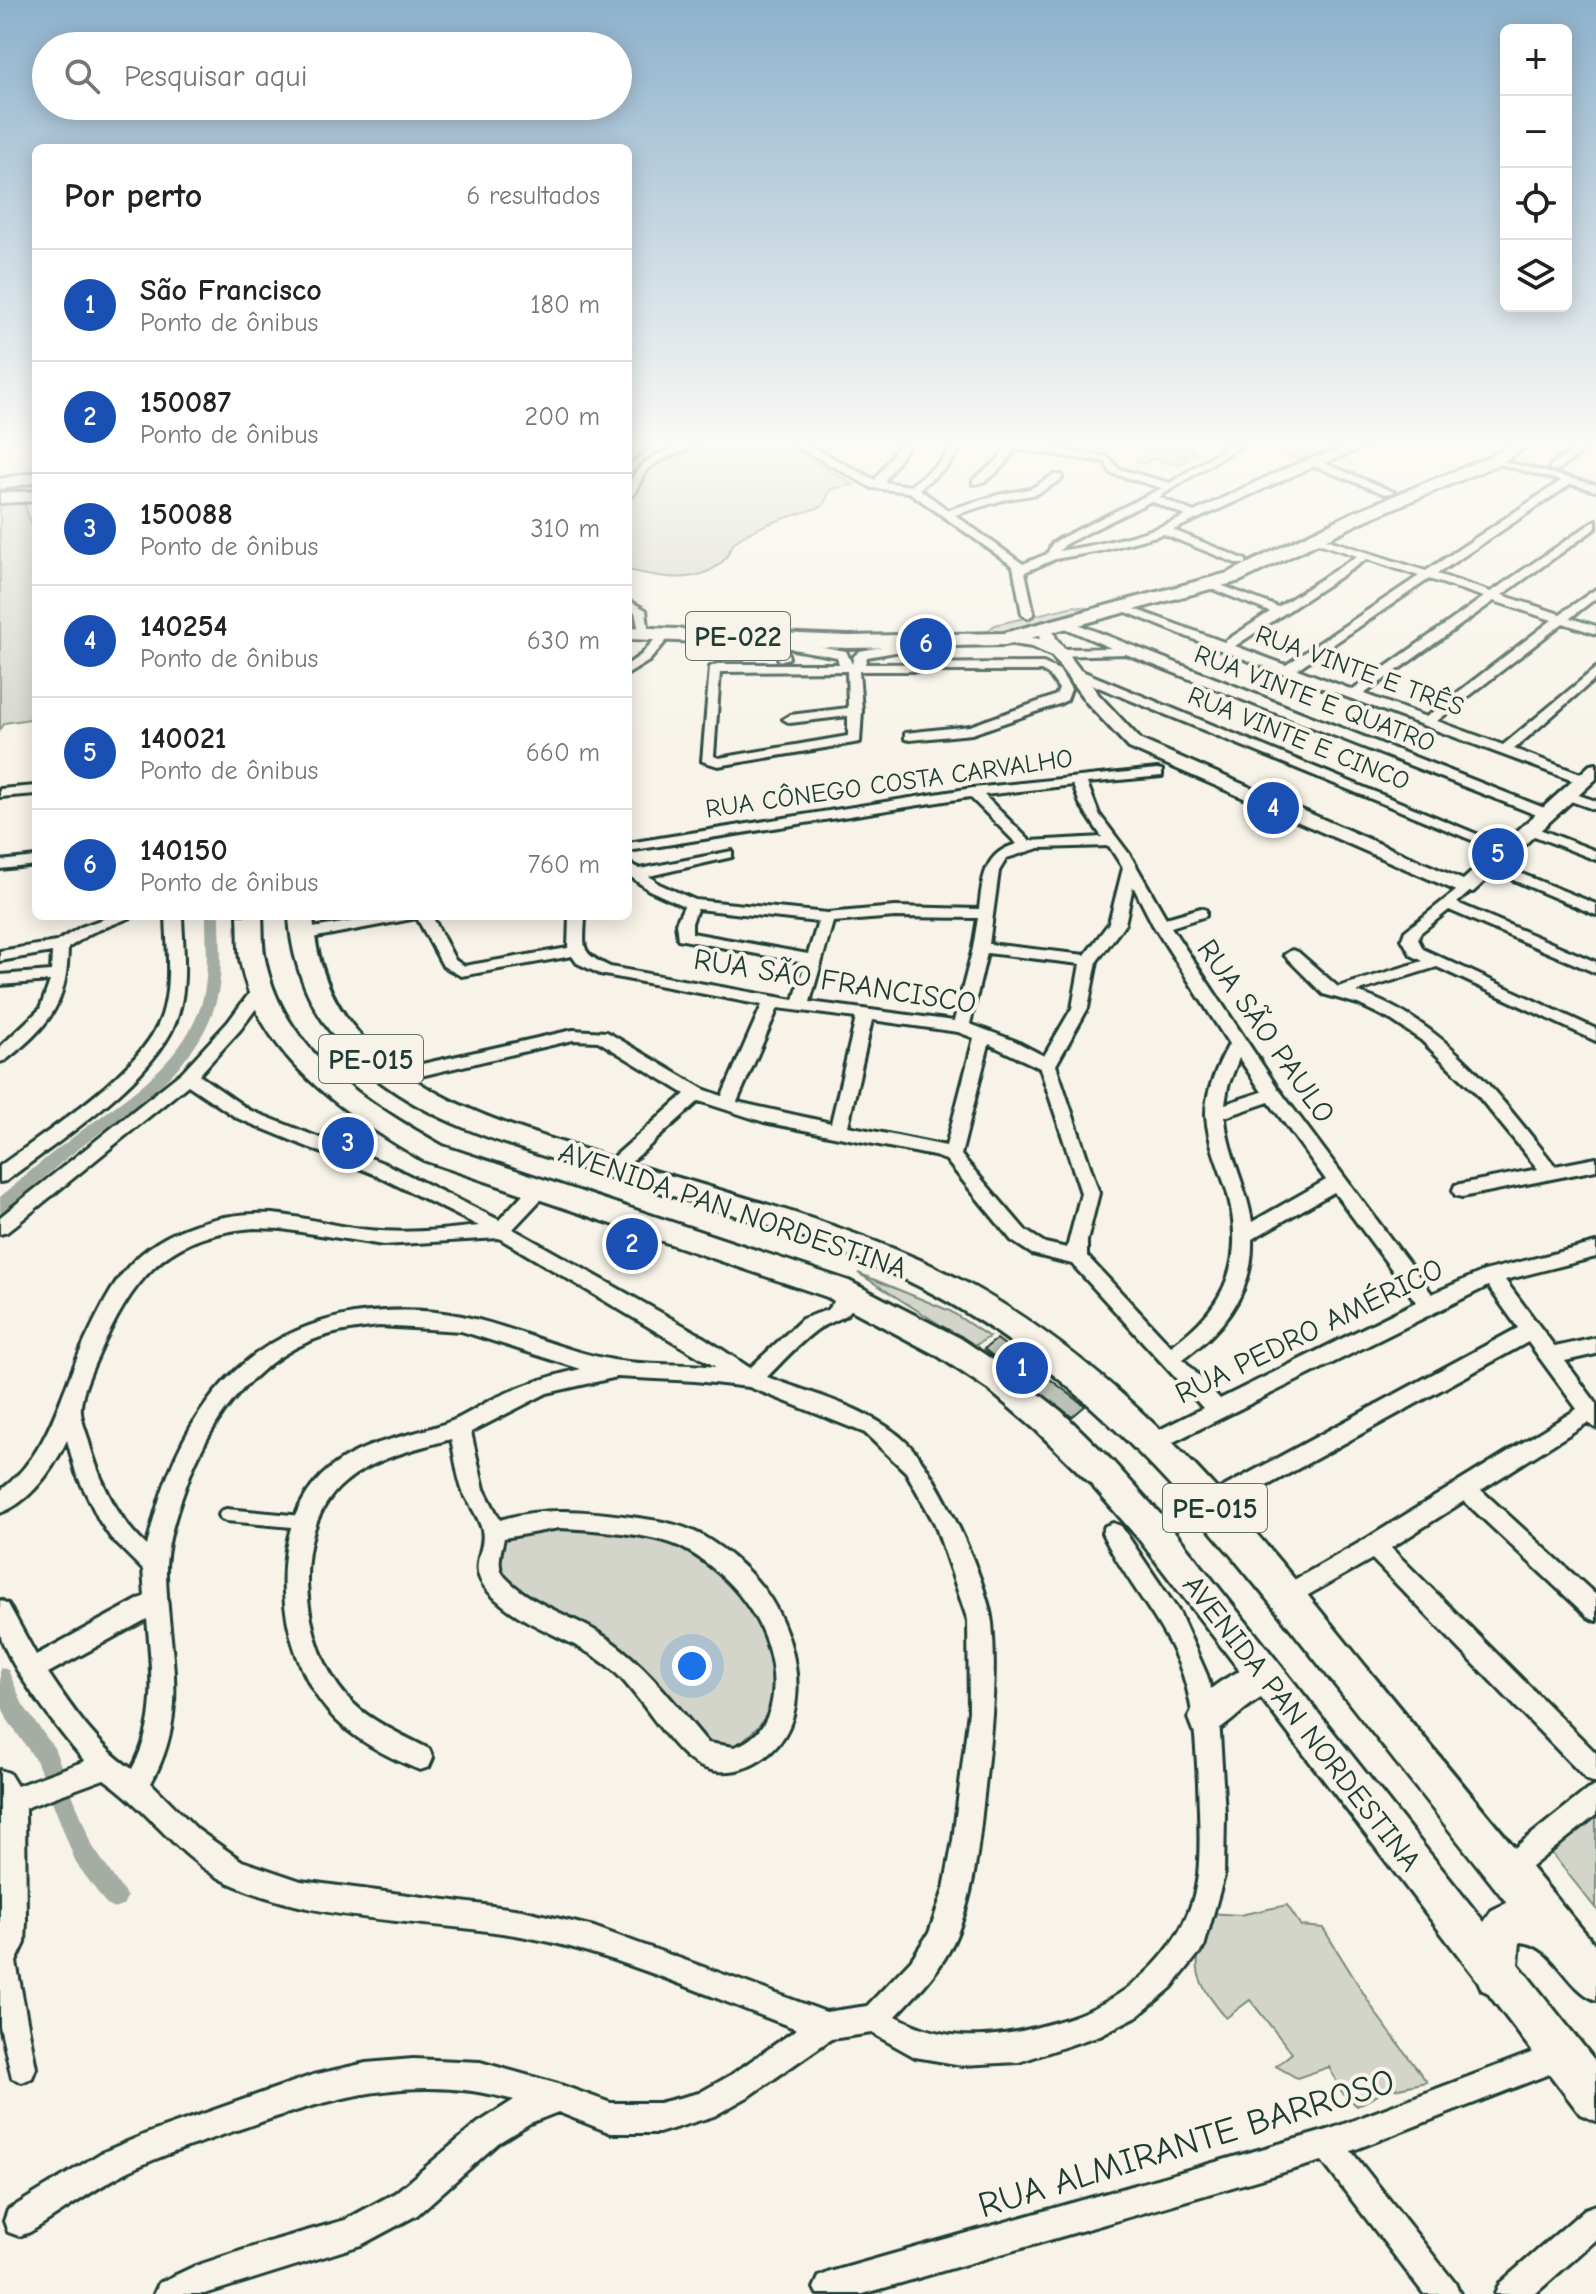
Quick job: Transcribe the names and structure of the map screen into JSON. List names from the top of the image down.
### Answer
{
  "streets": {
    "highway": ["PE-022", "PE-015", "AVENIDA PAN NORDESTINA"],
    "street": [
      "RUA VINTE E TRÊS",
      "RUA VINTE E QUATRO",
      "RUA VINTE E CINCO",
      "RUA CÔNEGO COSTA CARVALHO",
      "RUA SÃO FRANCISCO",
      "RUA SÃO PAULO",
      "RUA PEDRO AMÉRICO",
      "RUA ALMIRANTE BARROSO"
    ]
  },
  "crossings": [
    ["PE-022", "RUA VINTE E TRÊS"],
    ["PE-022", "RUA VINTE E QUATRO"],
    ["RUA CÔNEGO COSTA CARVALHO", "RUA SÃO PAULO"],
    ["RUA SÃO PAULO", "RUA PEDRO AMÉRICO"],
    ["AVENIDA PAN NORDESTINA", "RUA PEDRO AMÉRICO"],
    ["AVENIDA PAN NORDESTINA", "RUA ALMIRANTE BARROSO"]
  ],
  "page": {
    "map_buttons": ["+", "−"],
    "search": "Pesquisar aqui",
    "heading": ["Por perto", "6 resultados"],
    "list": [
      {
        "mark": "1",
        "name": "São Francisco",
        "note": "Ponto de ônibus",
        "value": "180 m"
      },
      {
        "mark": "2",
        "name": "150087",
        "note": "Ponto de ônibus",
        "value": "200 m"
      },
      {
        "mark": "3",
        "name": "150088",
        "note": "Ponto de ônibus",
        "value": "310 m"
      },
      {
        "mark": "4",
        "name": "140254",
        "note": "Ponto de ônibus",
        "value": "630 m"
      },
      {
        "mark": "5",
        "name": "140021",
        "note": "Ponto de ônibus",
        "value": "660 m"
      },
      {
        "mark": "6",
        "name": "140150",
        "note": "Ponto de ônibus",
        "value": "760 m"
      }
    ],
    "pins": [
      "6",
      "4",
      "5",
      "3",
      "2",
      "1"
    ]
  }
}
